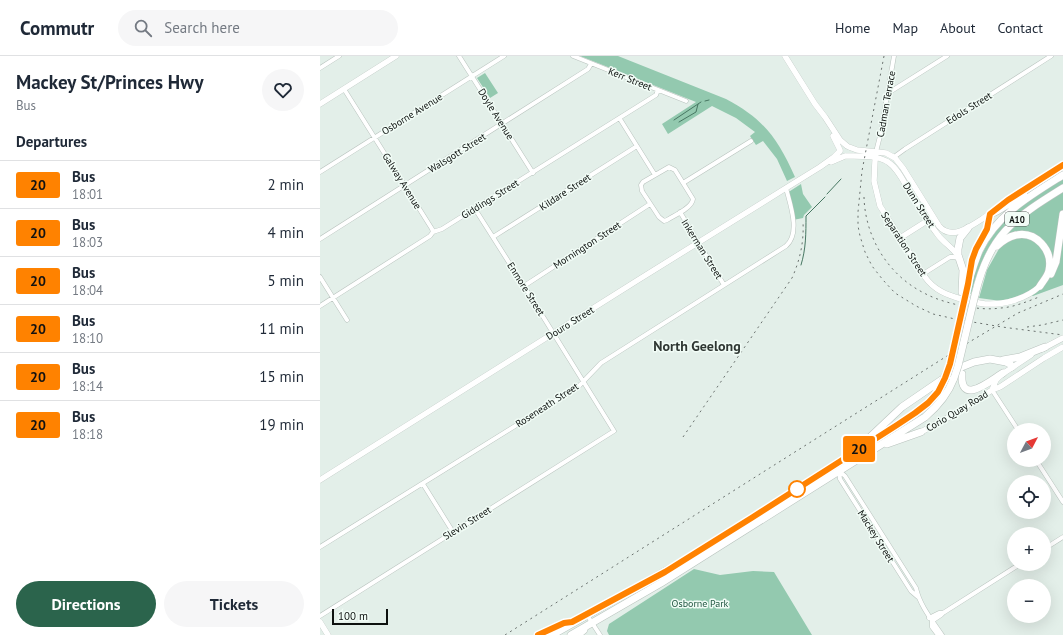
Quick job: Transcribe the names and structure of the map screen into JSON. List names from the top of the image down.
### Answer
{
  "streets": {
    "highway": ["A10", "Mackey Street"],
    "main road": [
      "Edols Street",
      "Dunn Street",
      "Separation Street",
      "Douro Street",
      "Corio Quay Road"
    ],
    "street": [
      "Kerr Street",
      "Cadman Terrace",
      "Osborne Avenue",
      "Doyle Avenue",
      "Walsgott Street",
      "Galway Avenue",
      "Kildare Street",
      "Giddings Street",
      "Mornington Street",
      "Inkerman Street",
      "Enmore Street",
      "Roseneath Street",
      "Slevin Street"
    ]
  },
  "crossings": [
    ["Kerr Street", "Walsgott Street"],
    ["Kerr Street", "Giddings Street"],
    ["Cadman Terrace", "Separation Street"],
    ["Edols Street", "Dunn Street"],
    ["Osborne Avenue", "Doyle Avenue"],
    ["Osborne Avenue", "Galway Avenue"],
    ["Doyle Avenue", "Walsgott Street"],
    ["Doyle Avenue", "Giddings Street"],
    ["Walsgott Street", "Galway Avenue"],
    ["Galway Avenue", "Giddings Street"],
    ["Kildare Street", "Enmore Street"],
    ["Giddings Street", "Enmore Street"],
    ["A10", "Mackey Street"],
    ["Mornington Street", "Inkerman Street"],
    ["Mornington Street", "Enmore Street"],
    ["Inkerman Street", "Douro Street"],
    ["Inkerman Street", "Roseneath Street"],
    ["Enmore Street", "Douro Street"],
    ["Enmore Street", "Roseneath Street"],
    ["Enmore Street", "Slevin Street"],
    ["Douro Street", "Roseneath Street"]
  ],
  "districts": ["North Geelong"],
  "parks": ["Osborne Park"],
  "lines": ["bus line 20"],
  "scale_bar": "100 m",
  "north": "top right",
  "page": {
    "header": "Commutr",
    "search": "Search here",
    "nav": [
      "Home",
      "Map",
      "About",
      "Contact"
    ],
    "heading": [
      ["Mackey St/Princes Hwy", "Bus"],
      "Departures"
    ],
    "on_map": "20",
    "list": [
      {
        "mark": "20",
        "name": "Bus",
        "note": "18:01",
        "value": "2 min"
      },
      {
        "mark": "20",
        "name": "Bus",
        "note": "18:03",
        "value": "4 min"
      },
      {
        "mark": "20",
        "name": "Bus",
        "note": "18:04",
        "value": "5 min"
      },
      {
        "mark": "20",
        "name": "Bus",
        "note": "18:10",
        "value": "11 min"
      },
      {
        "mark": "20",
        "name": "Bus",
        "note": "18:14",
        "value": "15 min"
      },
      {
        "mark": "20",
        "name": "Bus",
        "note": "18:18",
        "value": "19 min"
      }
    ],
    "map_buttons": ["+", "−"],
    "buttons": ["Directions", "Tickets"],
    "scale": "100 m"
  }
}
